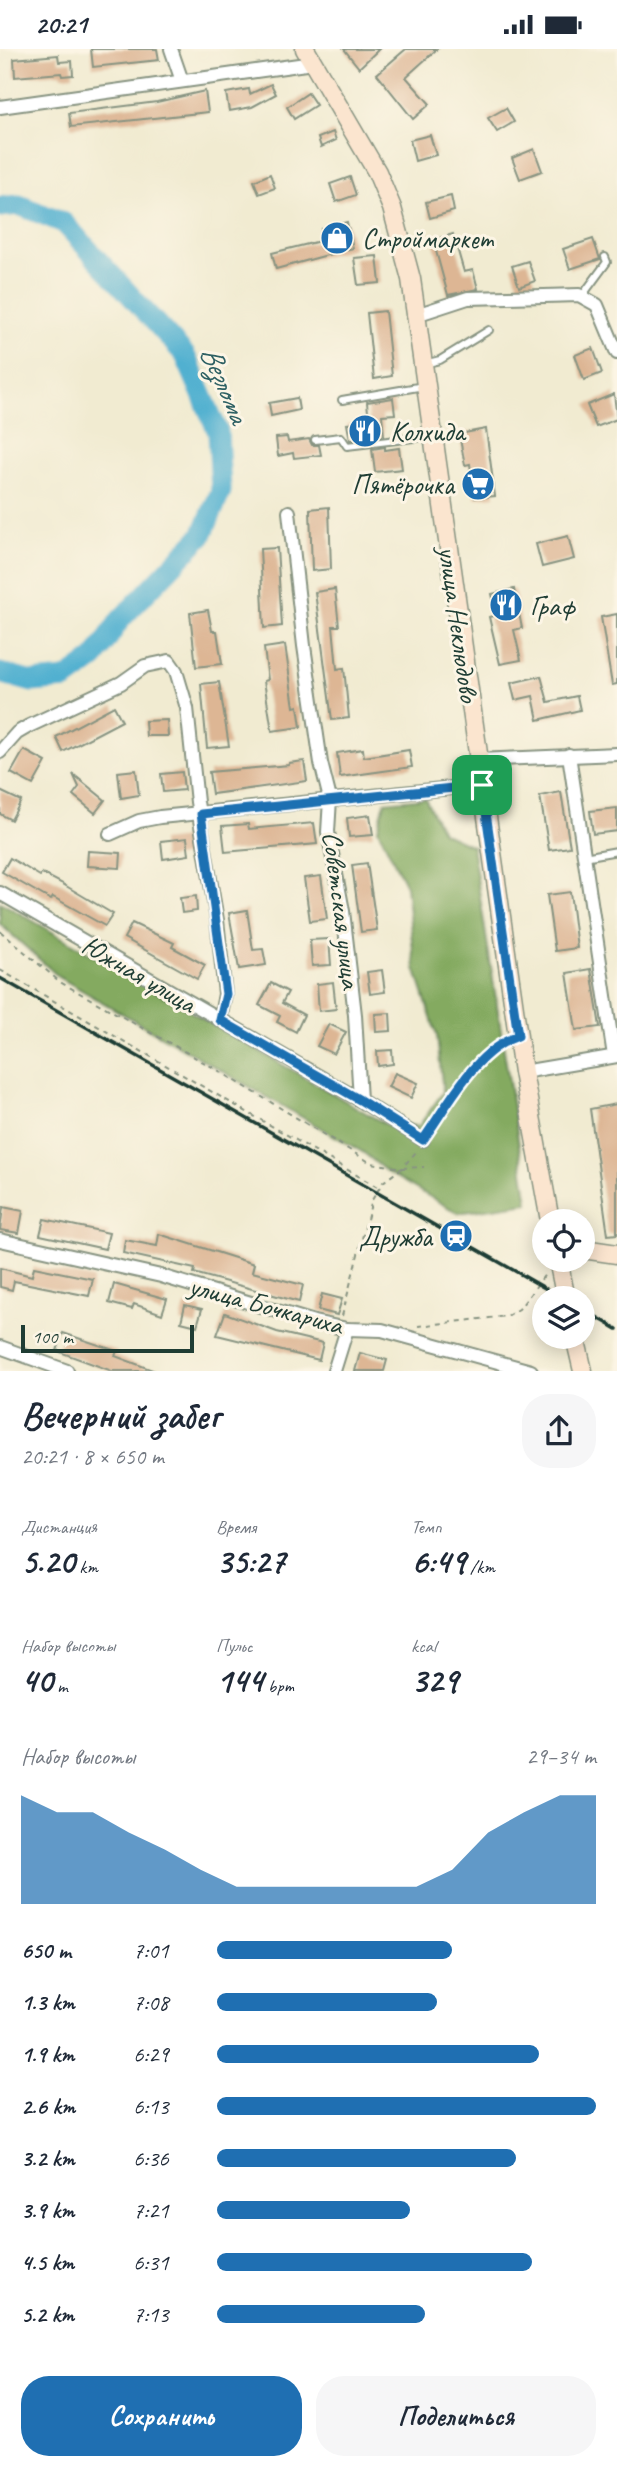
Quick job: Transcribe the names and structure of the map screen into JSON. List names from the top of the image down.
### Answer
{
  "streets": {
    "main road": ["улица Неклюдово"],
    "street": ["Советская улица", "Южная улица", "улица Бочкариха"]
  },
  "crossings": [
    ["Советская улица", "Южная улица"]
  ],
  "water": ["Везлома"],
  "places": {
    "shop": ["Строймаркет"],
    "restaurant": ["Колхида", "Граф"],
    "supermarket": ["Пятёрочка"],
    "station": ["Дружба"]
  },
  "scale_bar": "100 m",
  "page": {
    "status": "20:21",
    "scale": "100 m",
    "heading": ["Вечерний забег", "20:21 · 8 × 650 m"],
    "stats": [
      ["Дистанция", "5.20 km"],
      ["Время", "35:27"],
      ["Темп", "6:49 /km"],
      ["Набор высоты", "40 m"],
      ["Пульс", "144 bpm"],
      ["kcal", "329"]
    ],
    "chart": ["Набор высоты", "29–34 m"],
    "list": [
      {
        "name": "650 m",
        "note": "7:01"
      },
      {
        "name": "1.3 km",
        "note": "7:08"
      },
      {
        "name": "1.9 km",
        "note": "6:29"
      },
      {
        "name": "2.6 km",
        "note": "6:13"
      },
      {
        "name": "3.2 km",
        "note": "6:36"
      },
      {
        "name": "3.9 km",
        "note": "7:21"
      },
      {
        "name": "4.5 km",
        "note": "6:31"
      },
      {
        "name": "5.2 km",
        "note": "7:13"
      }
    ],
    "buttons": ["Сохранить", "Поделиться"]
  }
}
